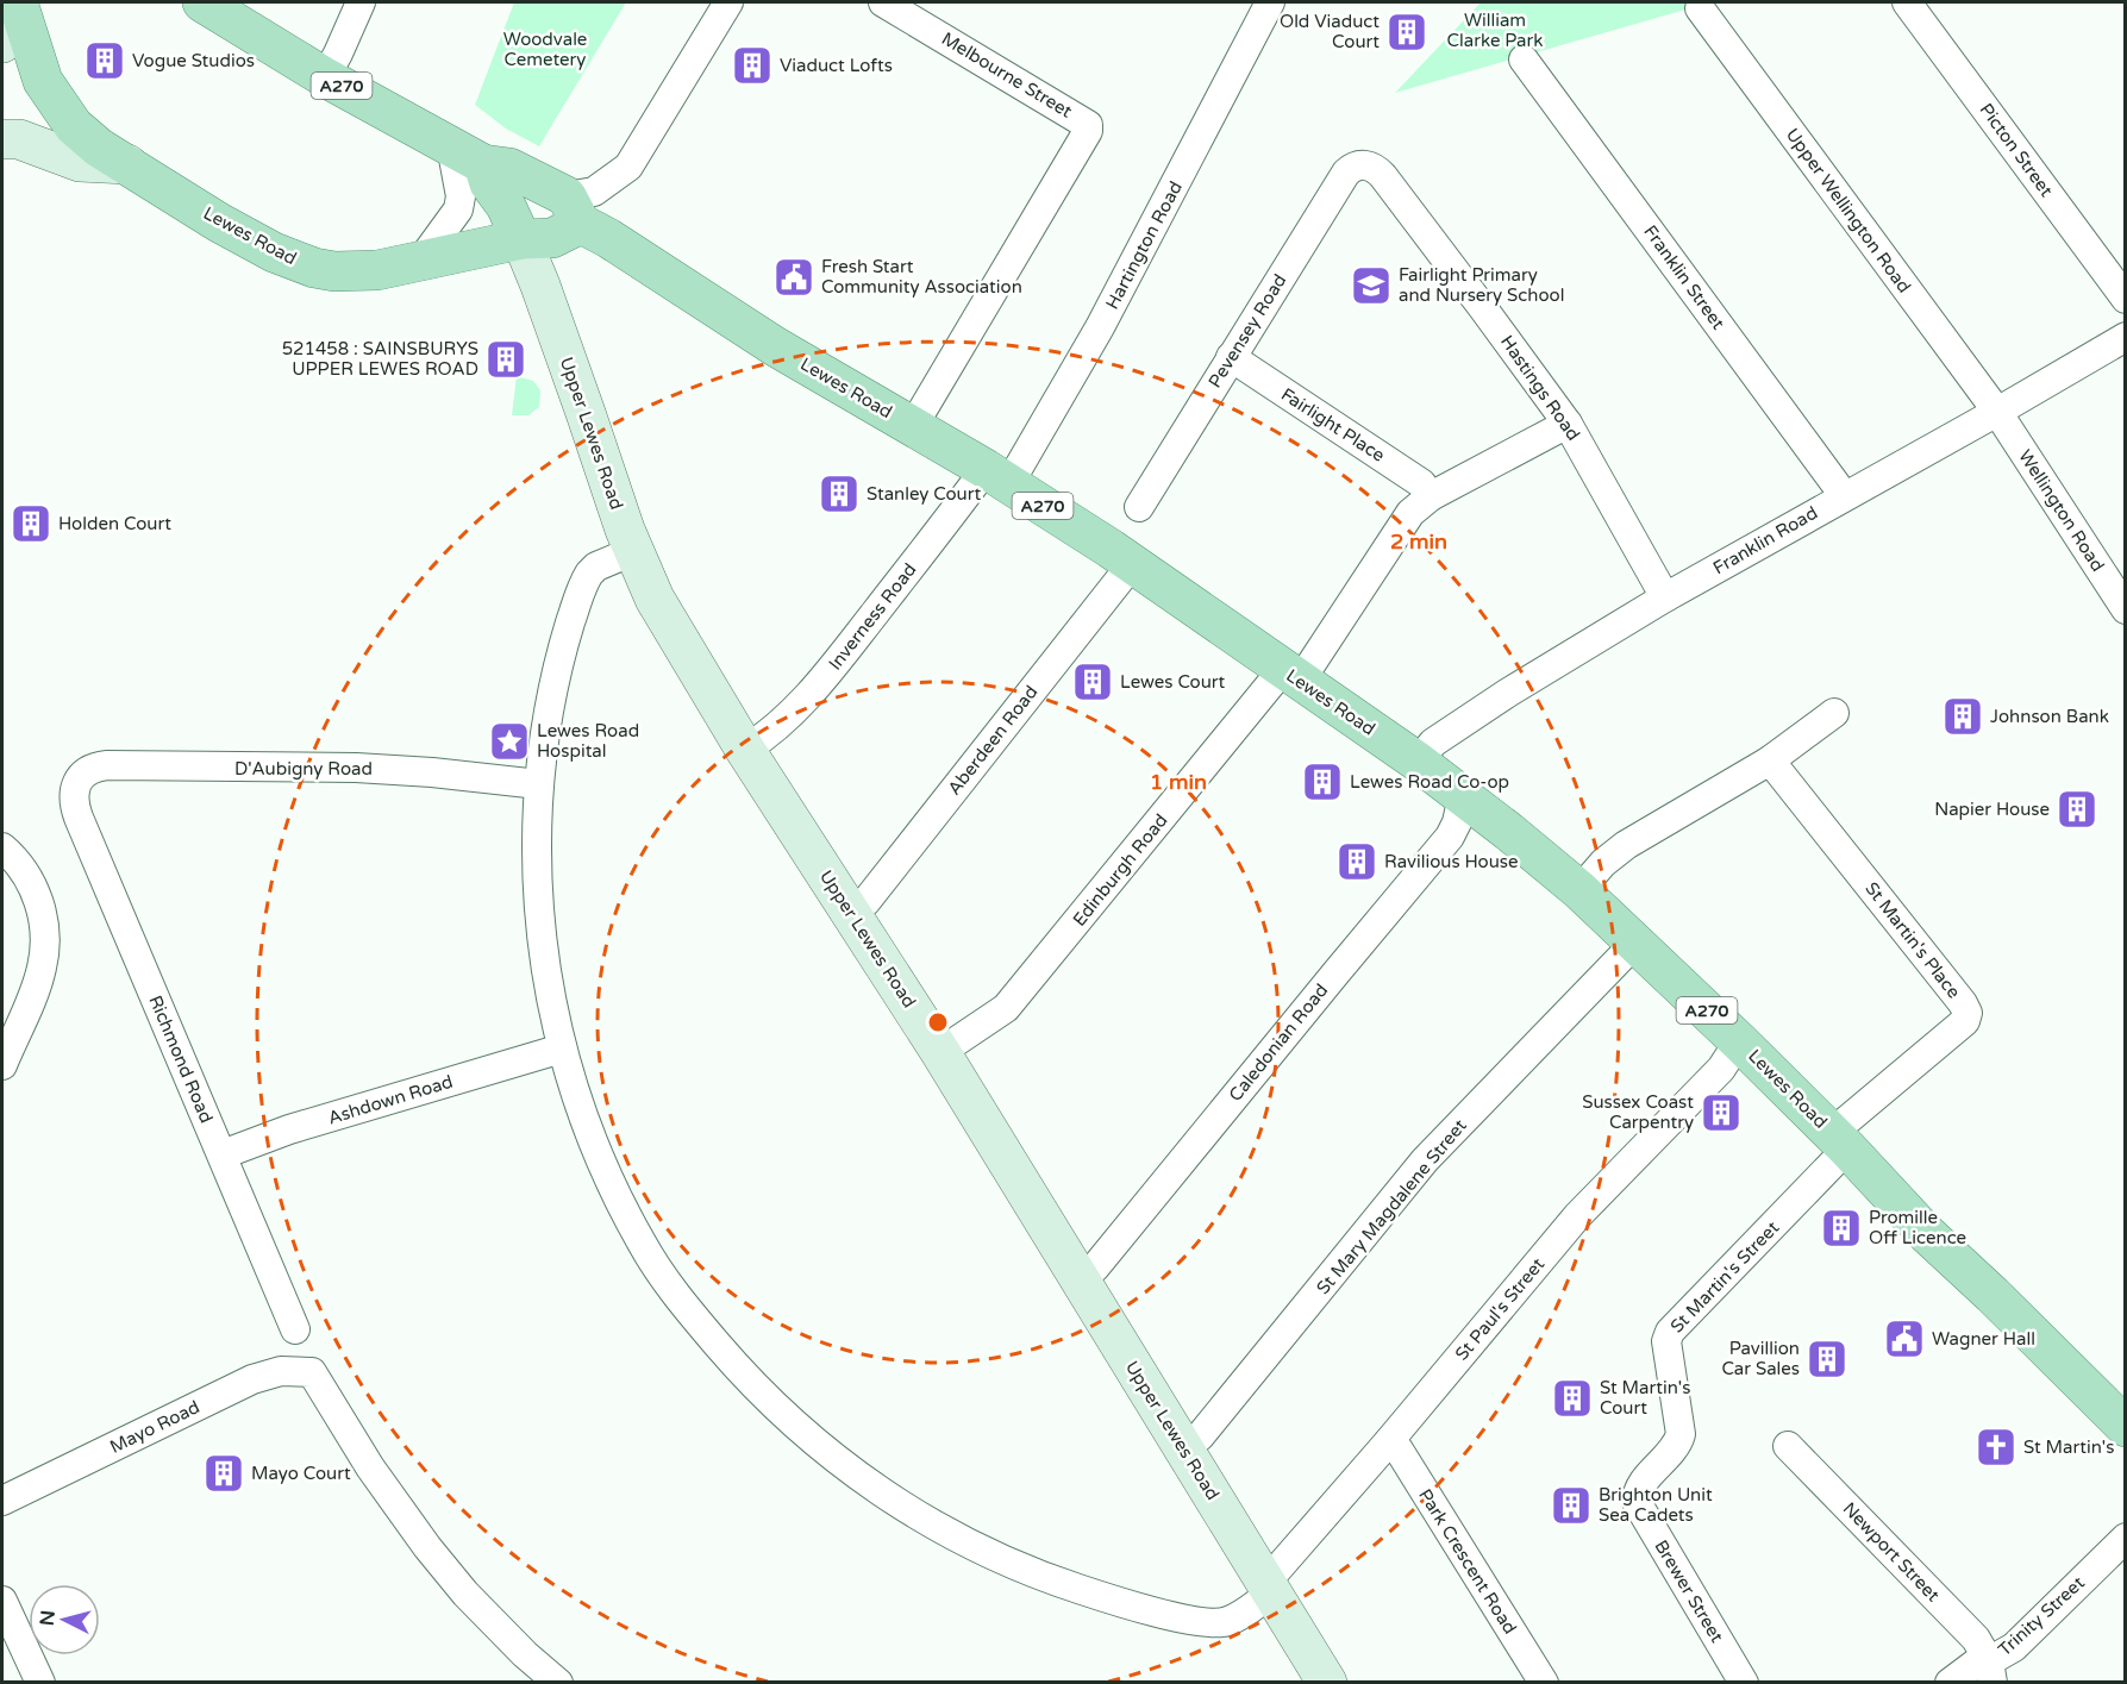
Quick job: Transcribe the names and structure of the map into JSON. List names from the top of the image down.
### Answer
{
  "streets": {
    "main road": ["A270", "Lewes Road", "Upper Lewes Road"],
    "street": [
      "Melbourne Street",
      "Picton Street",
      "Upper Wellington Road",
      "Hartington Road",
      "Franklin Street",
      "Pevensey Road",
      "Hastings Road",
      "Fairlight Place",
      "Wellington Road",
      "Franklin Road",
      "Inverness Road",
      "Aberdeen Road",
      "D'Aubigny Road",
      "Edinburgh Road",
      "St Martin's Place",
      "Caledonian Road",
      "Richmond Road",
      "Ashdown Road",
      "St Mary Magdalene Street",
      "St Martin's Street",
      "St Paul's Street",
      "Mayo Road",
      "Newport Street",
      "Park Crescent Road",
      "Brewer Street",
      "Trinity Street"
    ]
  },
  "crossings": [
    ["Melbourne Street", "Lewes Road"],
    ["Upper Wellington Road", "Wellington Road"],
    ["Upper Wellington Road", "Franklin Road"],
    ["Lewes Road", "Hartington Road"],
    ["Lewes Road", "Upper Lewes Road"],
    ["Lewes Road", "Franklin Road"],
    ["Lewes Road", "Inverness Road"],
    ["Lewes Road", "Aberdeen Road"],
    ["Lewes Road", "Edinburgh Road"],
    ["Lewes Road", "St Martin's Place"],
    ["Lewes Road", "Caledonian Road"],
    ["Lewes Road", "St Mary Magdalene Street"],
    ["Lewes Road", "St Martin's Street"],
    ["Lewes Road", "St Paul's Street"],
    ["Hartington Road", "Inverness Road"],
    ["Franklin Street", "Franklin Road"],
    ["Pevensey Road", "Hastings Road"],
    ["Pevensey Road", "Fairlight Place"],
    ["Hastings Road", "Franklin Road"],
    ["Hastings Road", "Edinburgh Road"],
    ["Fairlight Place", "Edinburgh Road"],
    ["Upper Lewes Road", "Inverness Road"],
    ["Upper Lewes Road", "Aberdeen Road"],
    ["Upper Lewes Road", "Edinburgh Road"],
    ["Upper Lewes Road", "Caledonian Road"],
    ["Upper Lewes Road", "St Mary Magdalene Street"],
    ["Upper Lewes Road", "St Paul's Street"],
    ["Wellington Road", "Franklin Road"],
    ["D'Aubigny Road", "Richmond Road"],
    ["D'Aubigny Road", "St Paul's Street"],
    ["St Martin's Place", "St Martin's Street"],
    ["Richmond Road", "Ashdown Road"],
    ["Ashdown Road", "St Paul's Street"],
    ["St Martin's Street", "Brewer Street"],
    ["St Paul's Street", "Park Crescent Road"],
    ["Newport Street", "Trinity Street"]
  ],
  "parks": ["William Clarke Park", "Woodvale Cemetery"],
  "places": {
    "building": [
      "Old Viaduct Court",
      "Vogue Studios",
      "Viaduct Lofts",
      "521458 : SAINSBURYS UPPER LEWES ROAD",
      "Stanley Court",
      "Holden Court",
      "Lewes Court",
      "Johnson Bank",
      "Lewes Road Co-op",
      "Napier House",
      "Ravilious House",
      "Sussex Coast Carpentry",
      "Promille Off Licence",
      "Pavillion Car Sales",
      "St Martin's Court",
      "Mayo Court",
      "Brighton Unit Sea Cadets"
    ],
    "public building": ["Fresh Start Community Association", "Wagner Hall"],
    "school or university": ["Fairlight Primary and Nursery School"],
    "place": ["Lewes Road Hospital"],
    "church": ["St Martin's"]
  },
  "north": "left",
  "rings": ["2 min", "1 min"]
}
